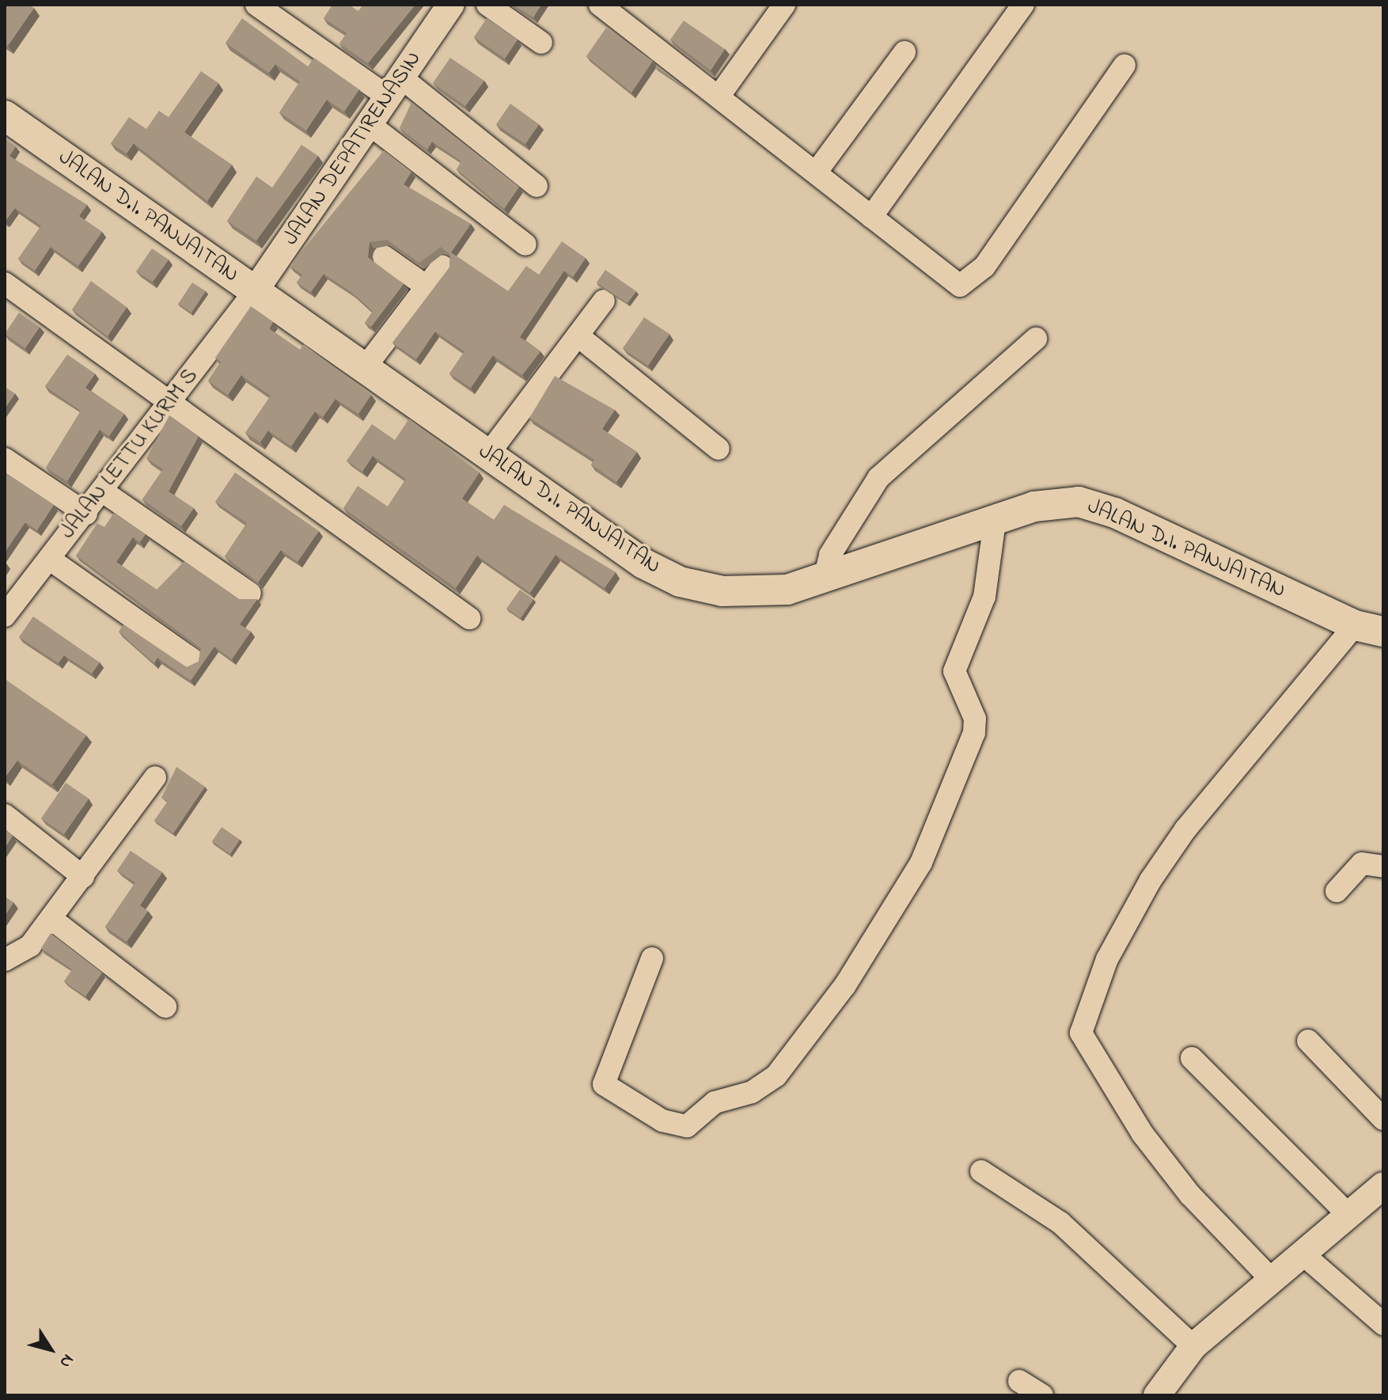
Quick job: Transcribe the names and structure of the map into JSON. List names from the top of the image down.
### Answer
{
  "streets": {
    "main road": ["JALAN D.I. PANJAITAN"],
    "street": ["JALAN DEPATIRENASIN", "JALAN LETTU KURIM S"]
  },
  "crossings": [
    ["JALAN DEPATIRENASIN", "JALAN D.I. PANJAITAN"],
    ["JALAN DEPATIRENASIN", "JALAN LETTU KURIM S"],
    ["JALAN D.I. PANJAITAN", "JALAN LETTU KURIM S"]
  ],
  "north": "bottom right"
}
